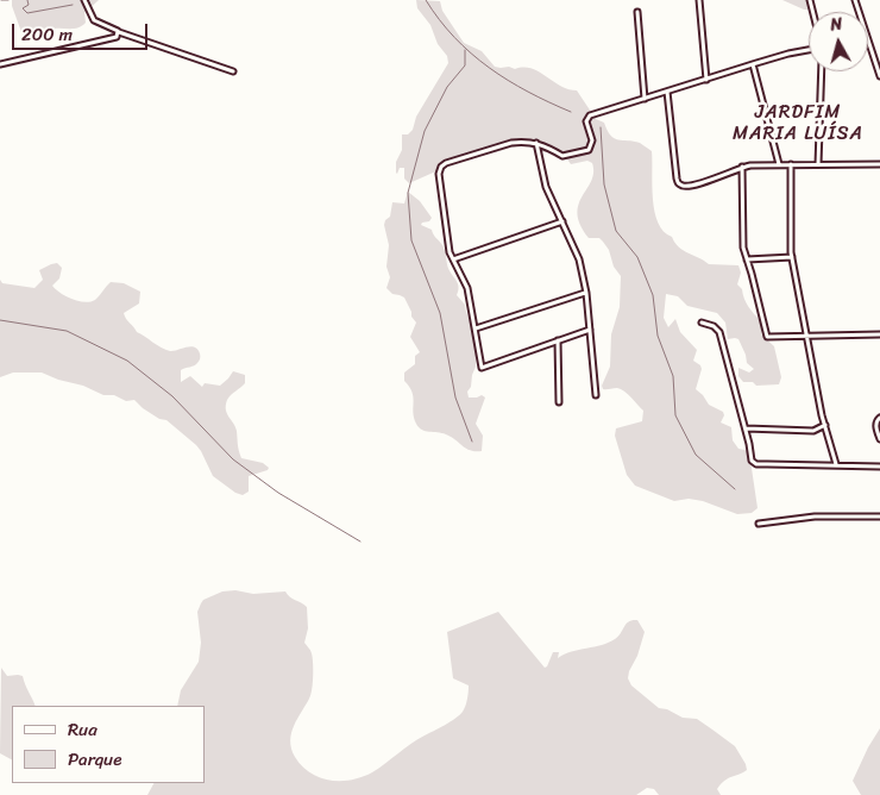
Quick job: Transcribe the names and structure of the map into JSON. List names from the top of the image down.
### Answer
{
  "districts": ["JARDFIM MARIA LUÍSA"],
  "legend": ["Rua", "Parque"],
  "scale_bar": "200 m",
  "north": "top"
}
